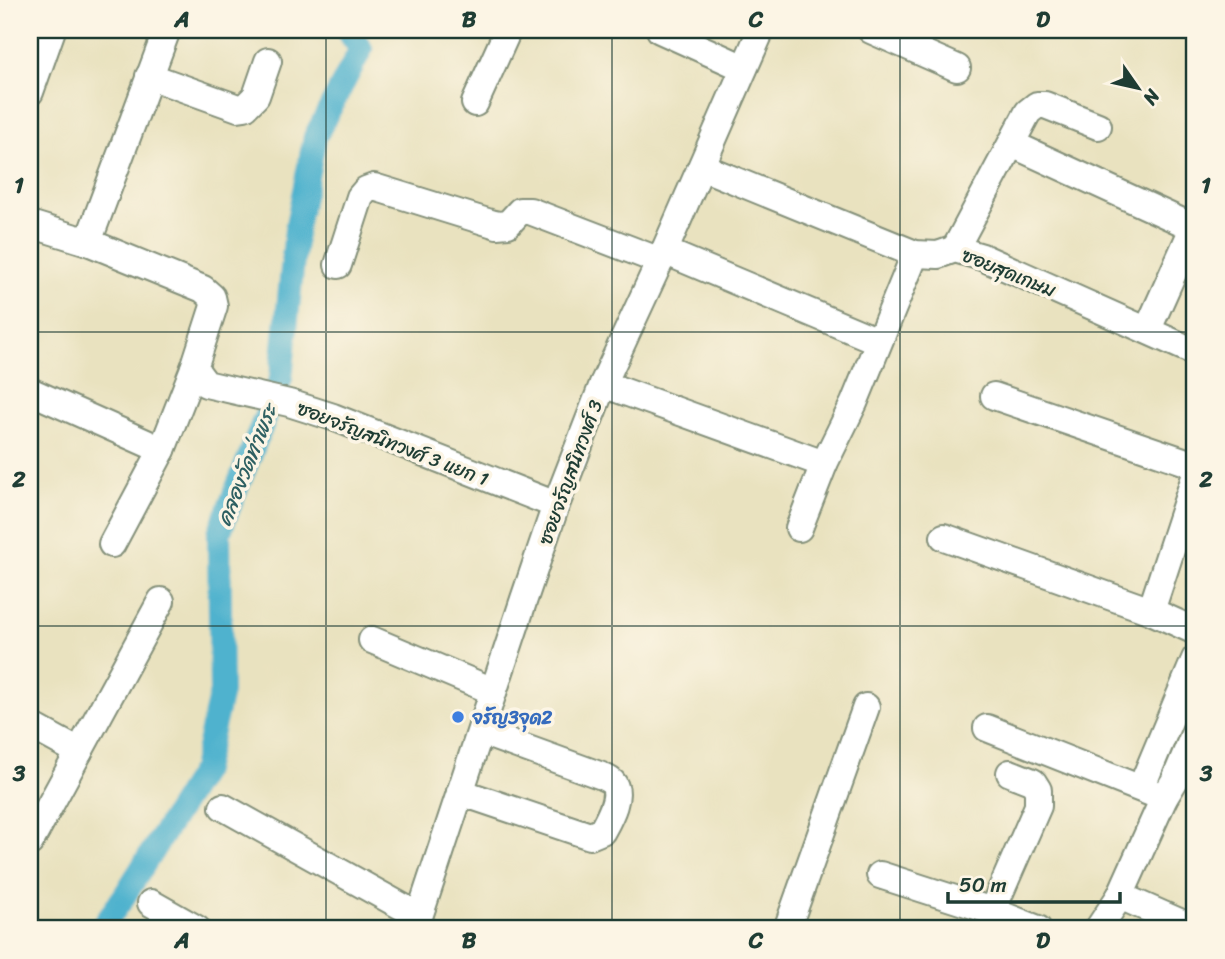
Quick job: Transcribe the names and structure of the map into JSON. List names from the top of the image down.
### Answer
{
  "streets": {
    "street": ["ซอยสุดเกษม", "ซอยจรัญสนิทวงศ์ 3 แยก 1", "ซอยจรัญสนิทวงศ์ 3"]
  },
  "crossings": [
    ["ซอยสุดเกษม", "ซอยจรัญสนิทวงศ์ 3"],
    ["ซอยจรัญสนิทวงศ์ 3 แยก 1", "ซอยจรัญสนิทวงศ์ 3"]
  ],
  "water": ["คลองวัดท่าพระ"],
  "places": ["จรัญ3จุด2"],
  "scale_bar": "50 m",
  "north": "bottom right",
  "grid": {
    "columns": [
      "A",
      "B",
      "C",
      "D"
    ],
    "rows": ["1", "2", "3"]
  }
}
